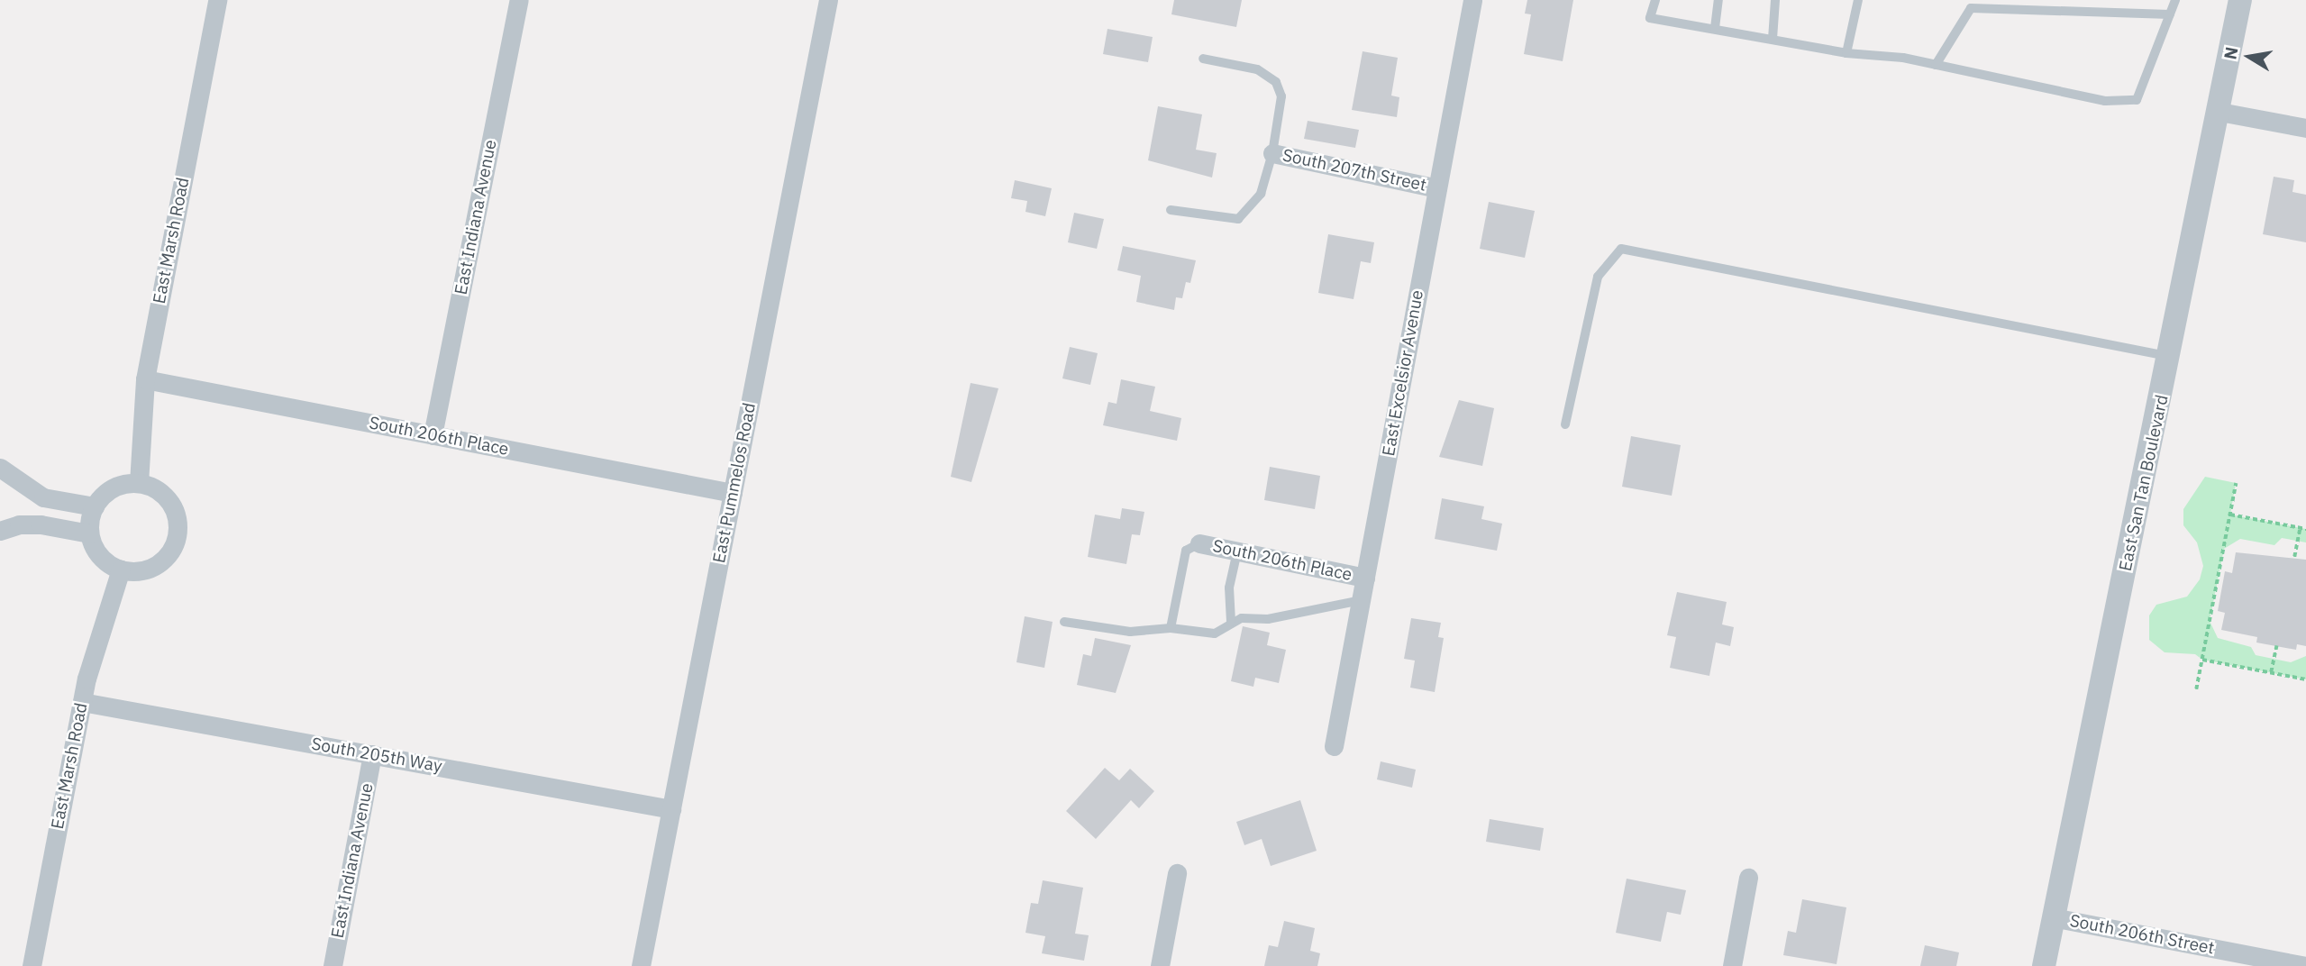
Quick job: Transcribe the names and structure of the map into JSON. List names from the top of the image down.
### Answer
{
  "streets": {
    "street": [
      "South 207th Street",
      "East Indiana Avenue",
      "East Marsh Road",
      "East Excelsior Avenue",
      "South 206th Place",
      "East Pummelos Road",
      "East San Tan Boulevard",
      "South 205th Way",
      "South 206th Street"
    ]
  },
  "crossings": [
    ["South 207th Street", "East Excelsior Avenue"],
    ["East Indiana Avenue", "South 206th Place"],
    ["East Indiana Avenue", "South 205th Way"],
    ["East Marsh Road", "South 206th Place"],
    ["East Marsh Road", "South 205th Way"],
    ["East Excelsior Avenue", "South 206th Place"],
    ["South 206th Place", "East Pummelos Road"],
    ["East Pummelos Road", "South 205th Way"],
    ["East San Tan Boulevard", "South 206th Street"]
  ],
  "north": "left"
}
